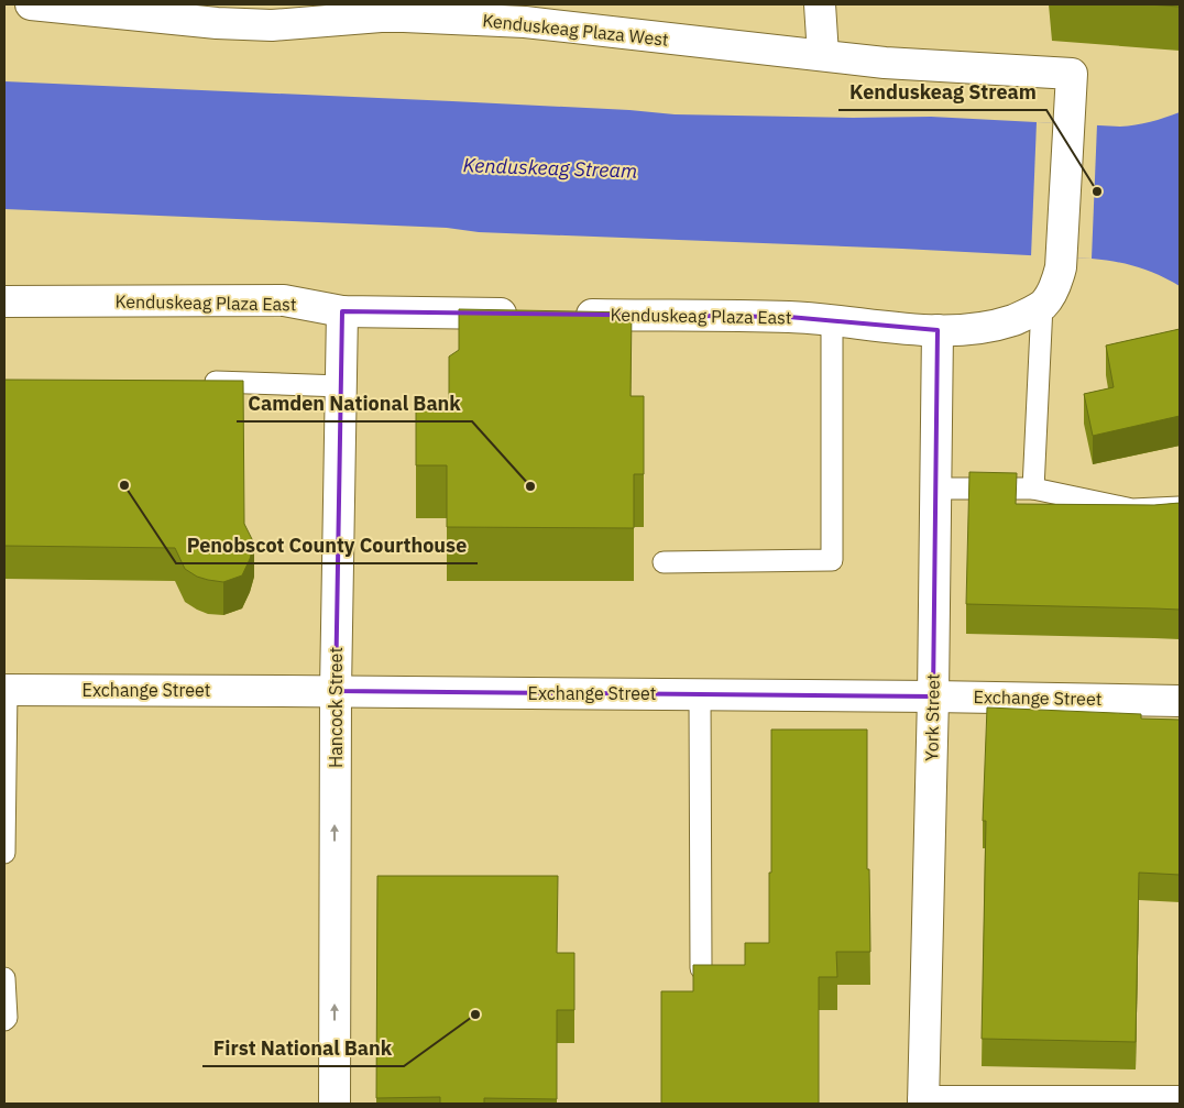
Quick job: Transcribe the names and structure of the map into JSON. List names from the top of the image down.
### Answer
{
  "streets": {
    "street": [
      "Kenduskeag Plaza West",
      "Kenduskeag Plaza East",
      "Exchange Street",
      "Hancock Street",
      "York Street"
    ]
  },
  "crossings": [
    ["Kenduskeag Plaza West", "Kenduskeag Plaza East"],
    ["Kenduskeag Plaza East", "Hancock Street"],
    ["Kenduskeag Plaza East", "York Street"],
    ["Exchange Street", "Hancock Street"],
    ["Exchange Street", "York Street"]
  ],
  "one_way": ["Hancock Street"],
  "water": ["Kenduskeag Stream"],
  "places": [
    "Kenduskeag Stream",
    "Penobscot County Courthouse",
    "Camden National Bank",
    "First National Bank"
  ]
}
